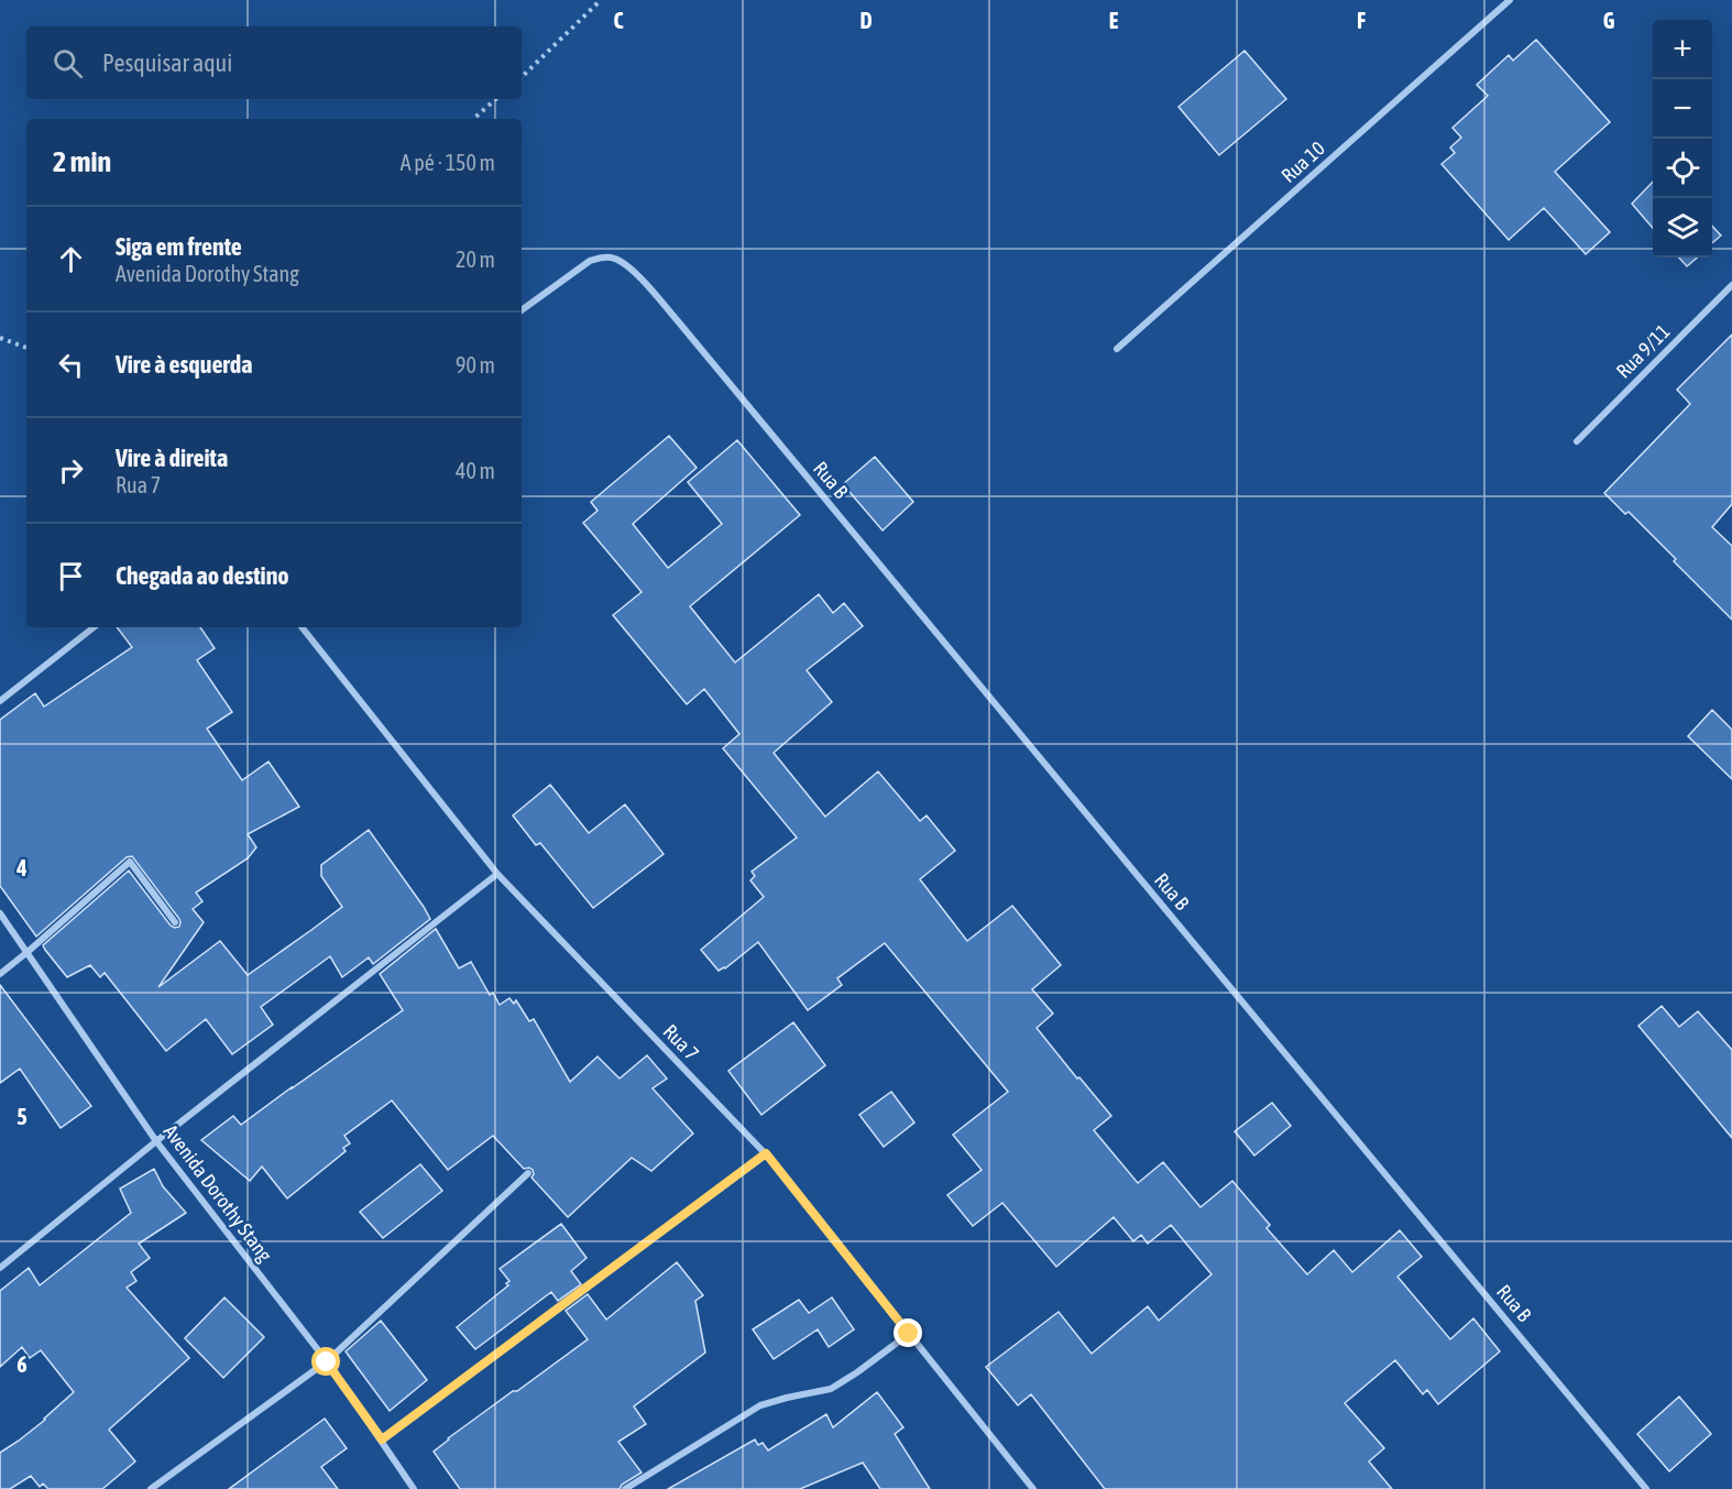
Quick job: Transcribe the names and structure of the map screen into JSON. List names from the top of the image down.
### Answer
{
  "streets": {
    "street": [
      "Rua 10",
      "Rua 9/11",
      "Rua B",
      "Rua 7",
      "Avenida Dorothy Stang"
    ]
  },
  "page": {
    "map_buttons": ["+", "−"],
    "search": "Pesquisar aqui",
    "heading": ["2 min", "A pé · 150 m"],
    "list": [
      ["Siga em frente", "Avenida Dorothy Stang", "20 m"],
      ["Vire à esquerda", "90 m"],
      ["Vire à direita", "Rua 7", "40 m"],
      "Chegada ao destino"
    ]
  },
  "grid": {
    "columns": [
      "C",
      "D",
      "E",
      "F",
      "G"
    ],
    "rows": ["4", "5", "6"]
  }
}
